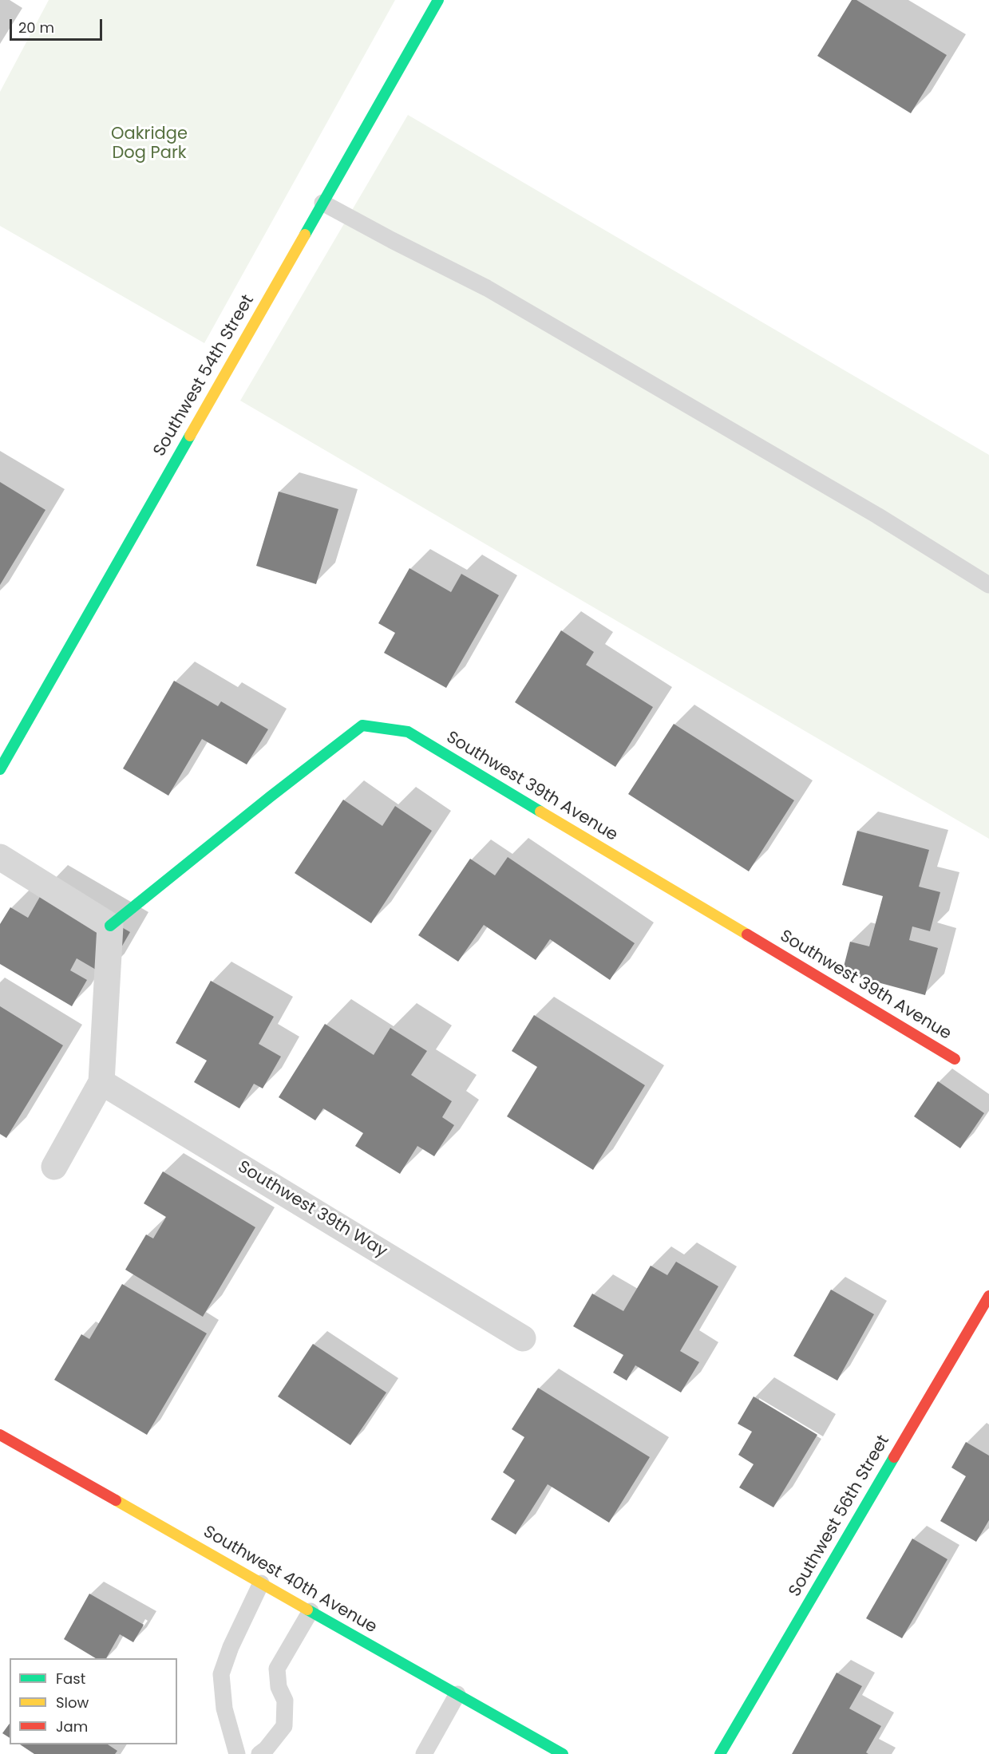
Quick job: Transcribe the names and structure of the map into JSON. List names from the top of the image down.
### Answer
{
  "streets": {
    "street": [
      "Southwest 54th Street",
      "Southwest 39th Avenue",
      "Southwest 39th Way",
      "Southwest 56th Street",
      "Southwest 40th Avenue"
    ]
  },
  "parks": ["Oakridge Dog Park"],
  "legend": ["Fast", "Slow", "Jam"],
  "scale_bar": "20 m"
}
